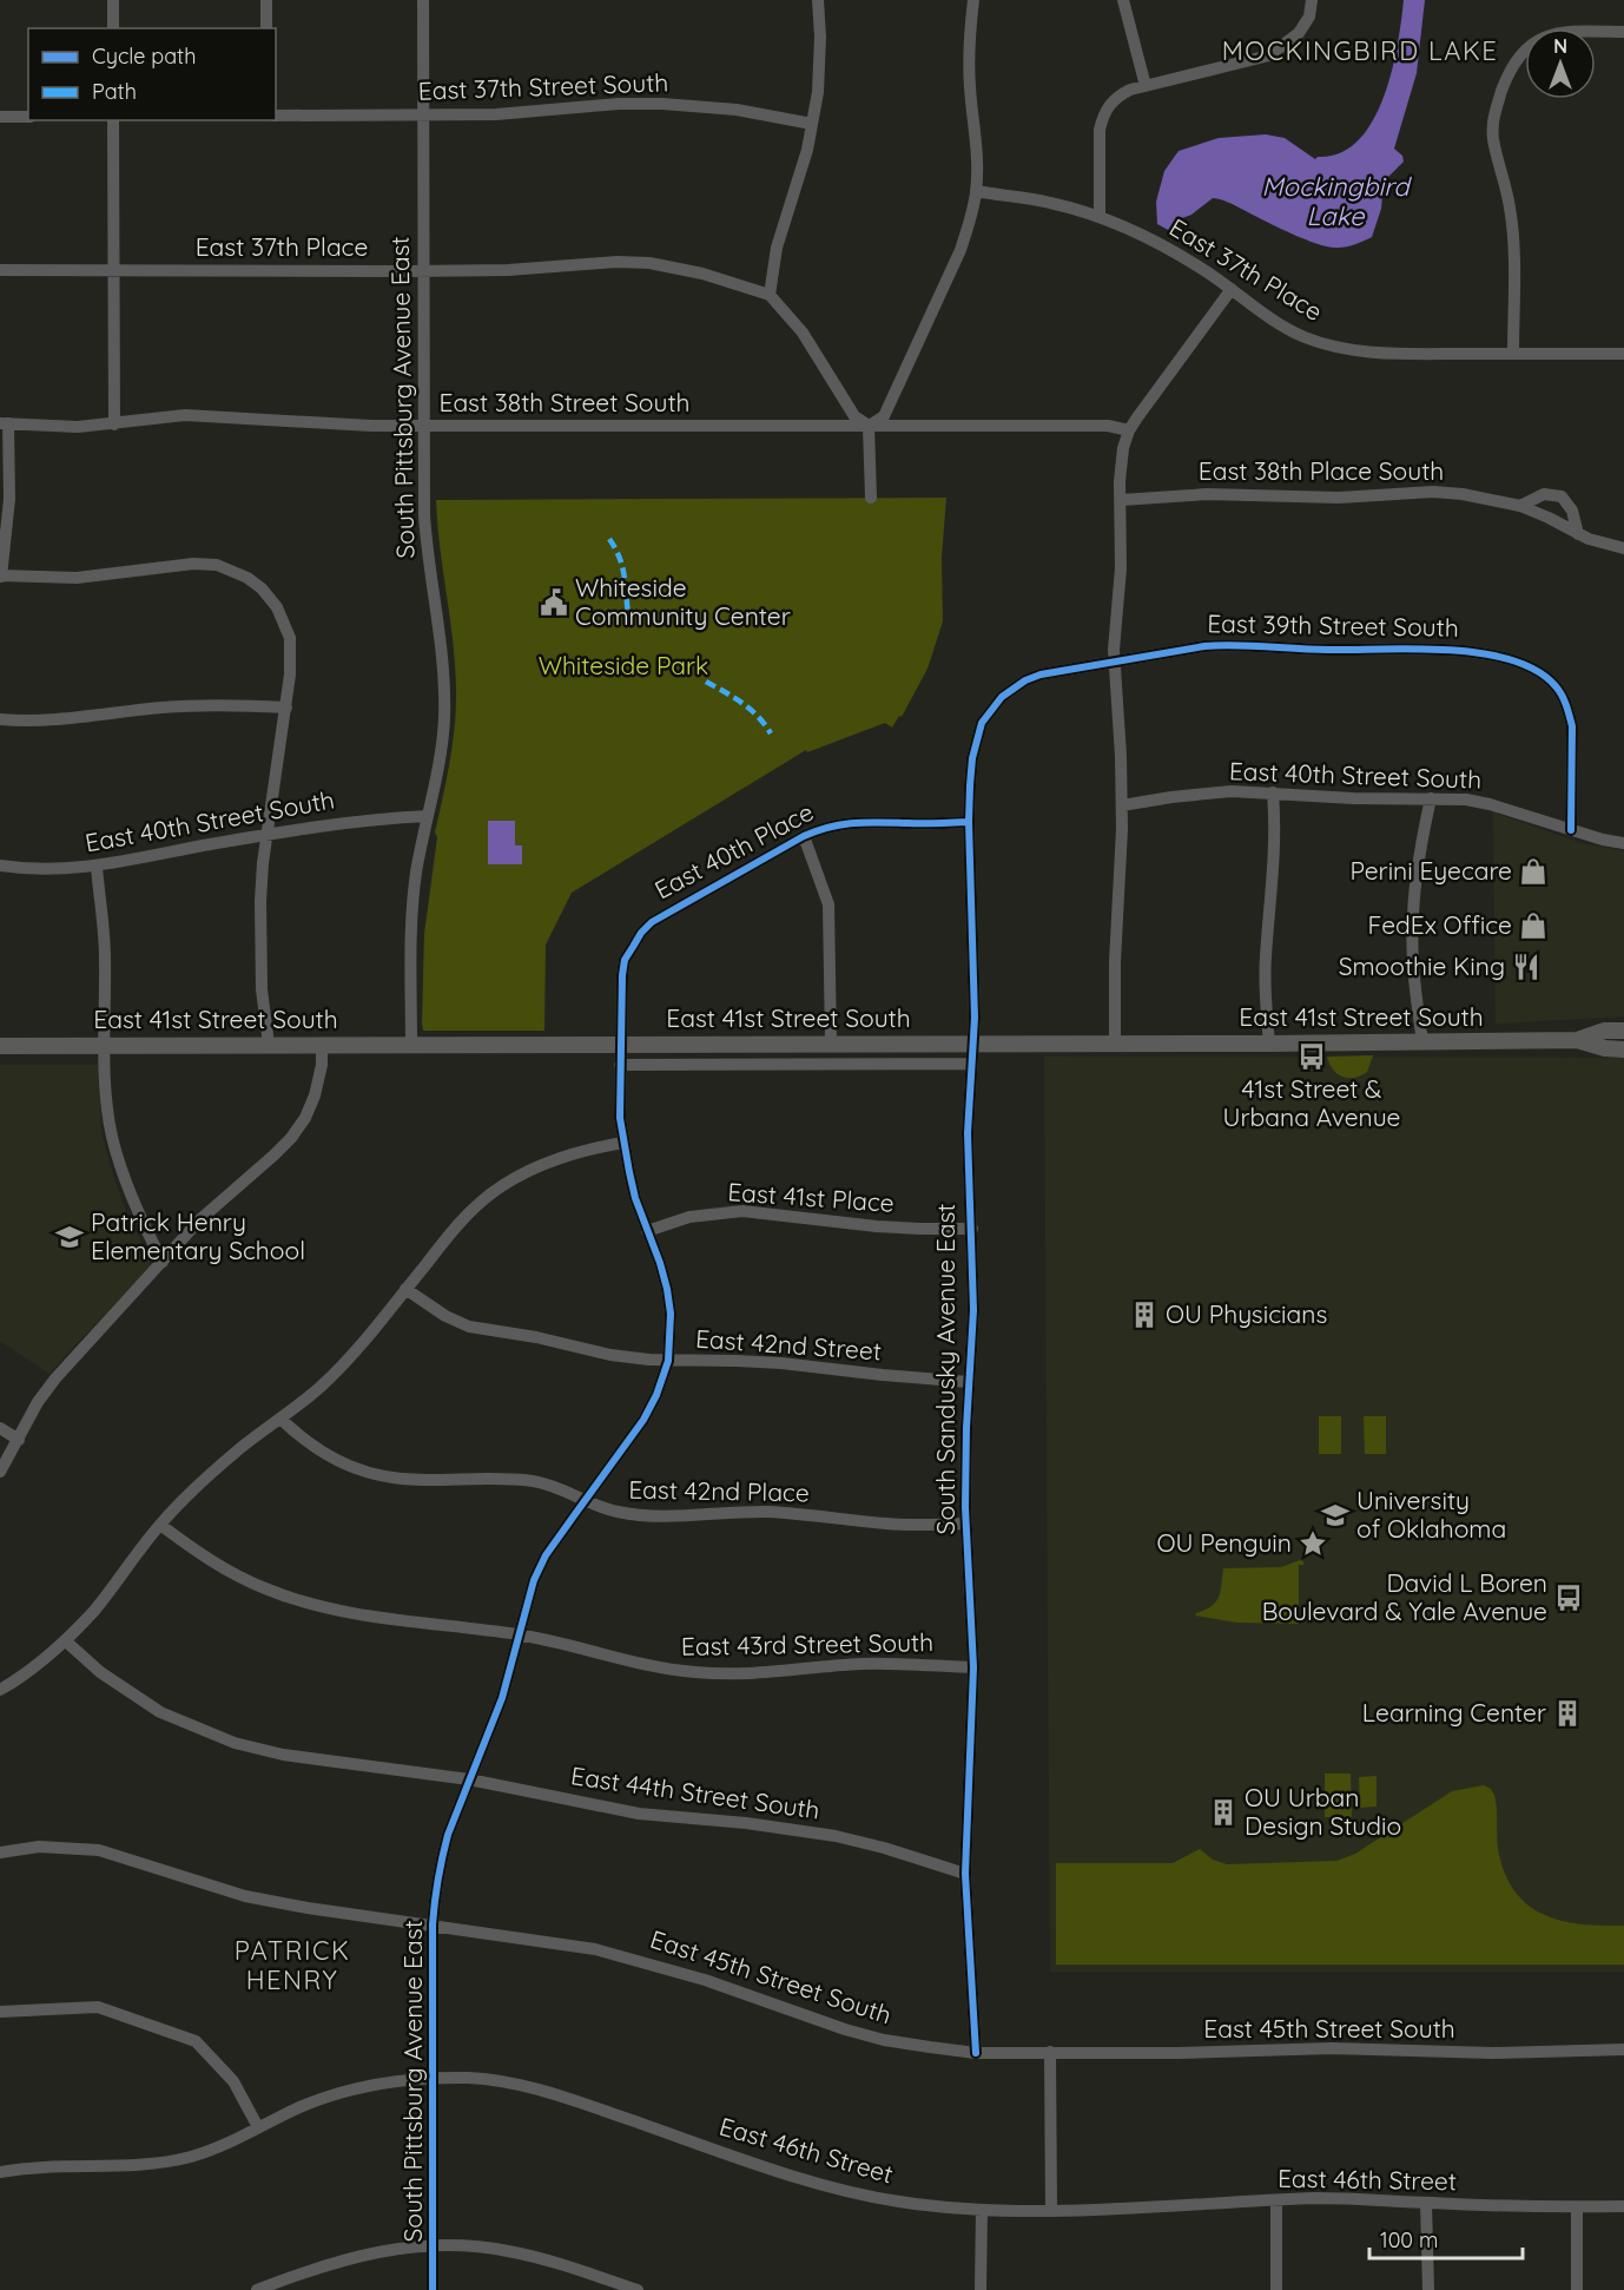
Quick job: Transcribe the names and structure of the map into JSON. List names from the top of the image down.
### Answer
{
  "streets": {
    "main road": ["East 41st Street South"],
    "street": [
      "East 37th Street South",
      "East 37th Place",
      "South Pittsburg Avenue East",
      "East 38th Street South",
      "East 38th Place South",
      "East 39th Street South",
      "East 40th Street South",
      "East 40th Place",
      "East 41st Place",
      "East 42nd Street",
      "South Sandusky Avenue East",
      "East 42nd Place",
      "East 43rd Street South",
      "East 44th Street South",
      "East 45th Street South",
      "East 46th Street"
    ]
  },
  "crossings": [
    ["East 37th Street South", "South Pittsburg Avenue East"],
    ["East 37th Place", "South Pittsburg Avenue East"],
    ["South Pittsburg Avenue East", "East 38th Street South"],
    ["South Pittsburg Avenue East", "East 40th Street South"],
    ["South Pittsburg Avenue East", "East 40th Place"],
    ["South Pittsburg Avenue East", "East 41st Street South"],
    ["South Pittsburg Avenue East", "East 41st Place"],
    ["South Pittsburg Avenue East", "East 42nd Street"],
    ["South Pittsburg Avenue East", "East 42nd Place"],
    ["South Pittsburg Avenue East", "East 43rd Street South"],
    ["South Pittsburg Avenue East", "East 44th Street South"],
    ["South Pittsburg Avenue East", "East 45th Street South"],
    ["South Pittsburg Avenue East", "East 46th Street"],
    ["East 39th Street South", "East 40th Street South"],
    ["East 39th Street South", "South Sandusky Avenue East"],
    ["East 40th Place", "East 41st Street South"],
    ["East 40th Place", "South Sandusky Avenue East"],
    ["East 41st Street South", "South Sandusky Avenue East"],
    ["East 41st Place", "South Sandusky Avenue East"],
    ["East 42nd Street", "South Sandusky Avenue East"],
    ["South Sandusky Avenue East", "East 42nd Place"],
    ["South Sandusky Avenue East", "East 43rd Street South"],
    ["South Sandusky Avenue East", "East 44th Street South"],
    ["South Sandusky Avenue East", "East 45th Street South"]
  ],
  "districts": ["MOCKINGBIRD LAKE", "PATRICK HENRY"],
  "water": ["Mockingbird Lake"],
  "parks": ["Whiteside Park"],
  "places": {
    "public building": ["Whiteside Community Center"],
    "shop": ["Perini Eyecare", "FedEx Office"],
    "restaurant": ["Smoothie King"],
    "bus stop": ["41st Street & Urbana Avenue", "David L Boren Boulevard & Yale Avenue"],
    "school or university": ["Patrick Henry Elementary School", "University of Oklahoma"],
    "building": ["OU Physicians", "Learning Center", "OU Urban Design Studio"],
    "place": ["OU Penguin"]
  },
  "legend": ["Cycle path", "Path"],
  "scale_bar": "100 m",
  "north": "top"
}
